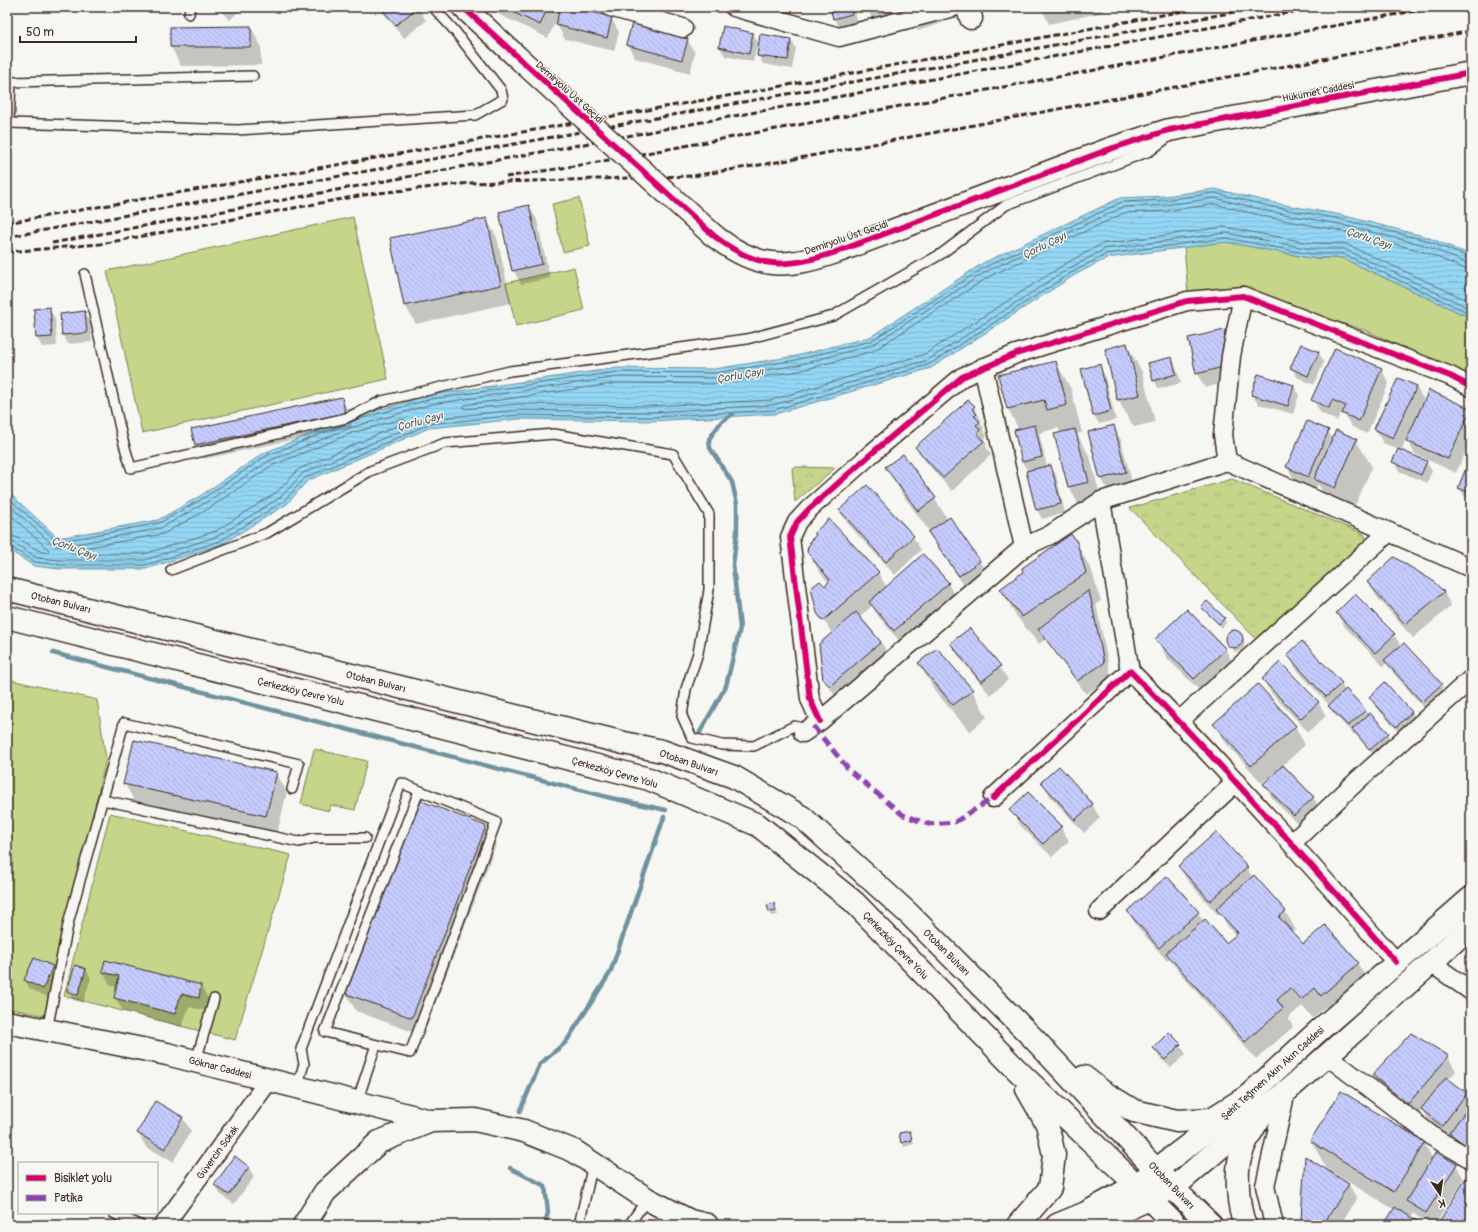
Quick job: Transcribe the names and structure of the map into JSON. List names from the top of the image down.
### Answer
{
  "streets": {
    "main road": [
      "Hükümet Caddesi",
      "Demiryolu Üst Geçidi",
      "Otoban Bulvarı",
      "Çerkezköy Çevre Yolu",
      "Göknar Caddesi",
      "Şehit Teğmen Akın Akın Caddesi"
    ],
    "street": ["Güvercin Sokak"]
  },
  "crossings": [
    ["Hükümet Caddesi", "Demiryolu Üst Geçidi"],
    ["Otoban Bulvarı", "Şehit Teğmen Akın Akın Caddesi"],
    ["Çerkezköy Çevre Yolu", "Şehit Teğmen Akın Akın Caddesi"],
    ["Göknar Caddesi", "Güvercin Sokak"]
  ],
  "water": ["Çorlu Çayı"],
  "legend": ["Bisiklet yolu", "Patika"],
  "scale_bar": "50 m",
  "north": "bottom"
}
